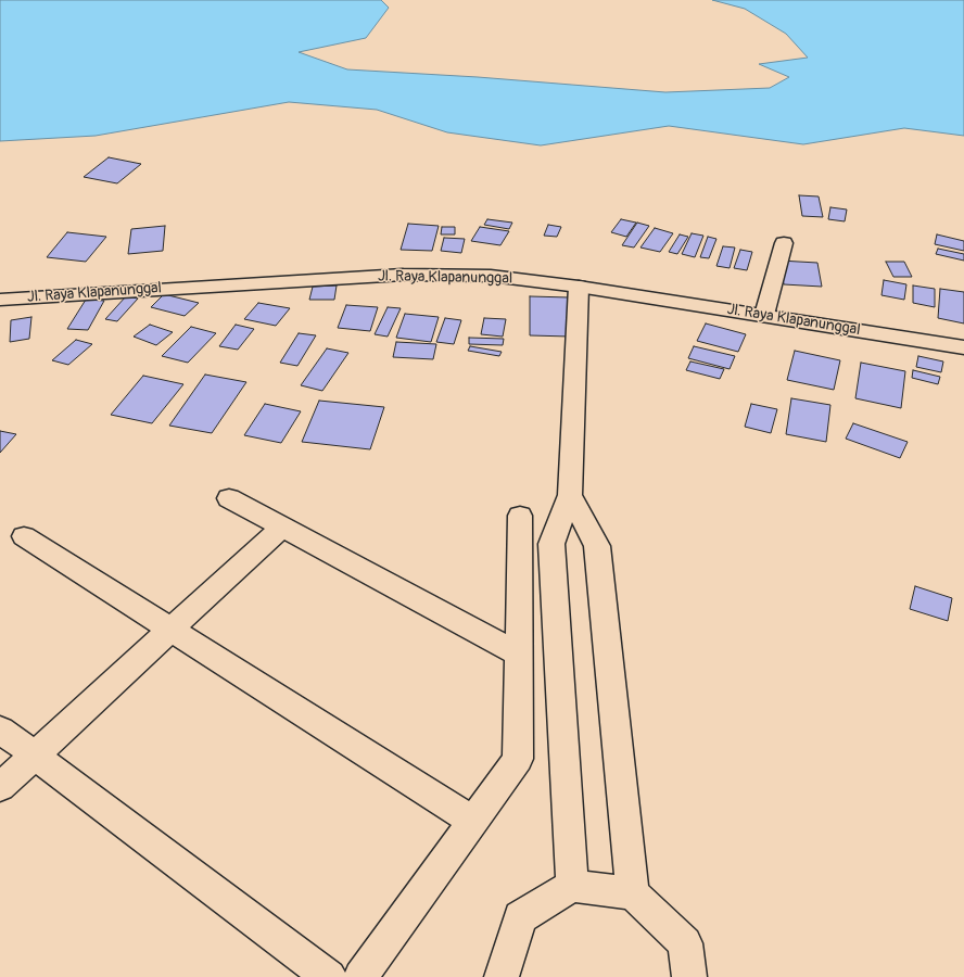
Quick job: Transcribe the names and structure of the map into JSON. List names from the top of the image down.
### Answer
{
  "streets": {
    "street": ["Jl. Raya Klapanunggal"]
  }
}
